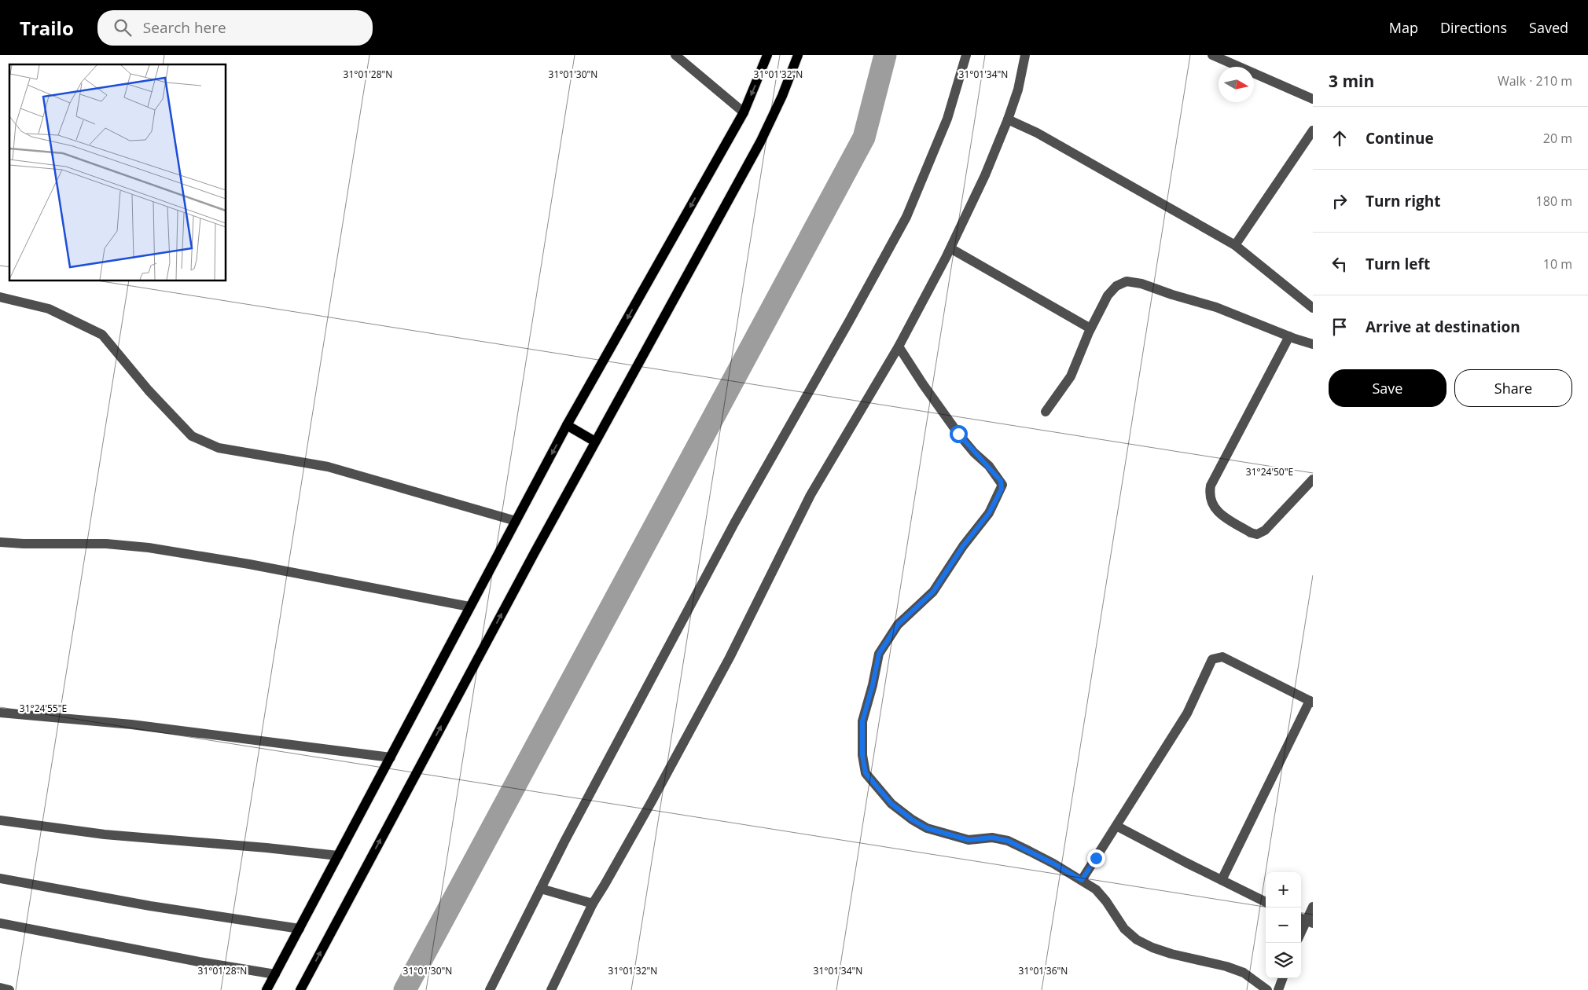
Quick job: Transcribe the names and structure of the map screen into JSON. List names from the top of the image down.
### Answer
{
  "north": "right",
  "page": {
    "header": "Trailo",
    "search": "Search here",
    "nav": ["Map", "Directions", "Saved"],
    "heading": ["3 min", "Walk · 210 m"],
    "list": [
      ["Continue", "20 m"],
      ["Turn right", "180 m"],
      ["Turn left", "10 m"],
      "Arrive at destination"
    ],
    "buttons": ["Save", "Share"],
    "map_buttons": ["+", "−"]
  },
  "coordinates": [
    "31°01'28\"N",
    "31°01'30\"N",
    "31°01'32\"N",
    "31°01'34\"N",
    "31°24'50\"E",
    "31°24'55\"E",
    "31°01'36\"N"
  ]
}
